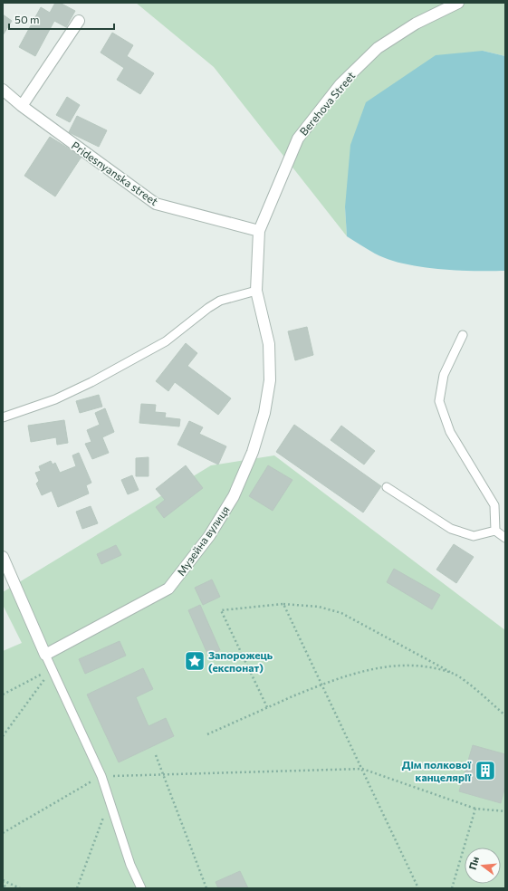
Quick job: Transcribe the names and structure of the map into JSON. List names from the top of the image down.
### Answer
{
  "streets": {
    "street": ["Berehova Street", "Pridesnyanska street", "Музейна вулиця"]
  },
  "crossings": [
    ["Berehova Street", "Pridesnyanska street"],
    ["Berehova Street", "Музейна вулиця"],
    ["Pridesnyanska street", "Музейна вулиця"]
  ],
  "places": {
    "place": ["Запорожець (експонат)"],
    "building": ["Дім полкової канцелярії"]
  },
  "scale_bar": "50 m",
  "north": "left"
}
